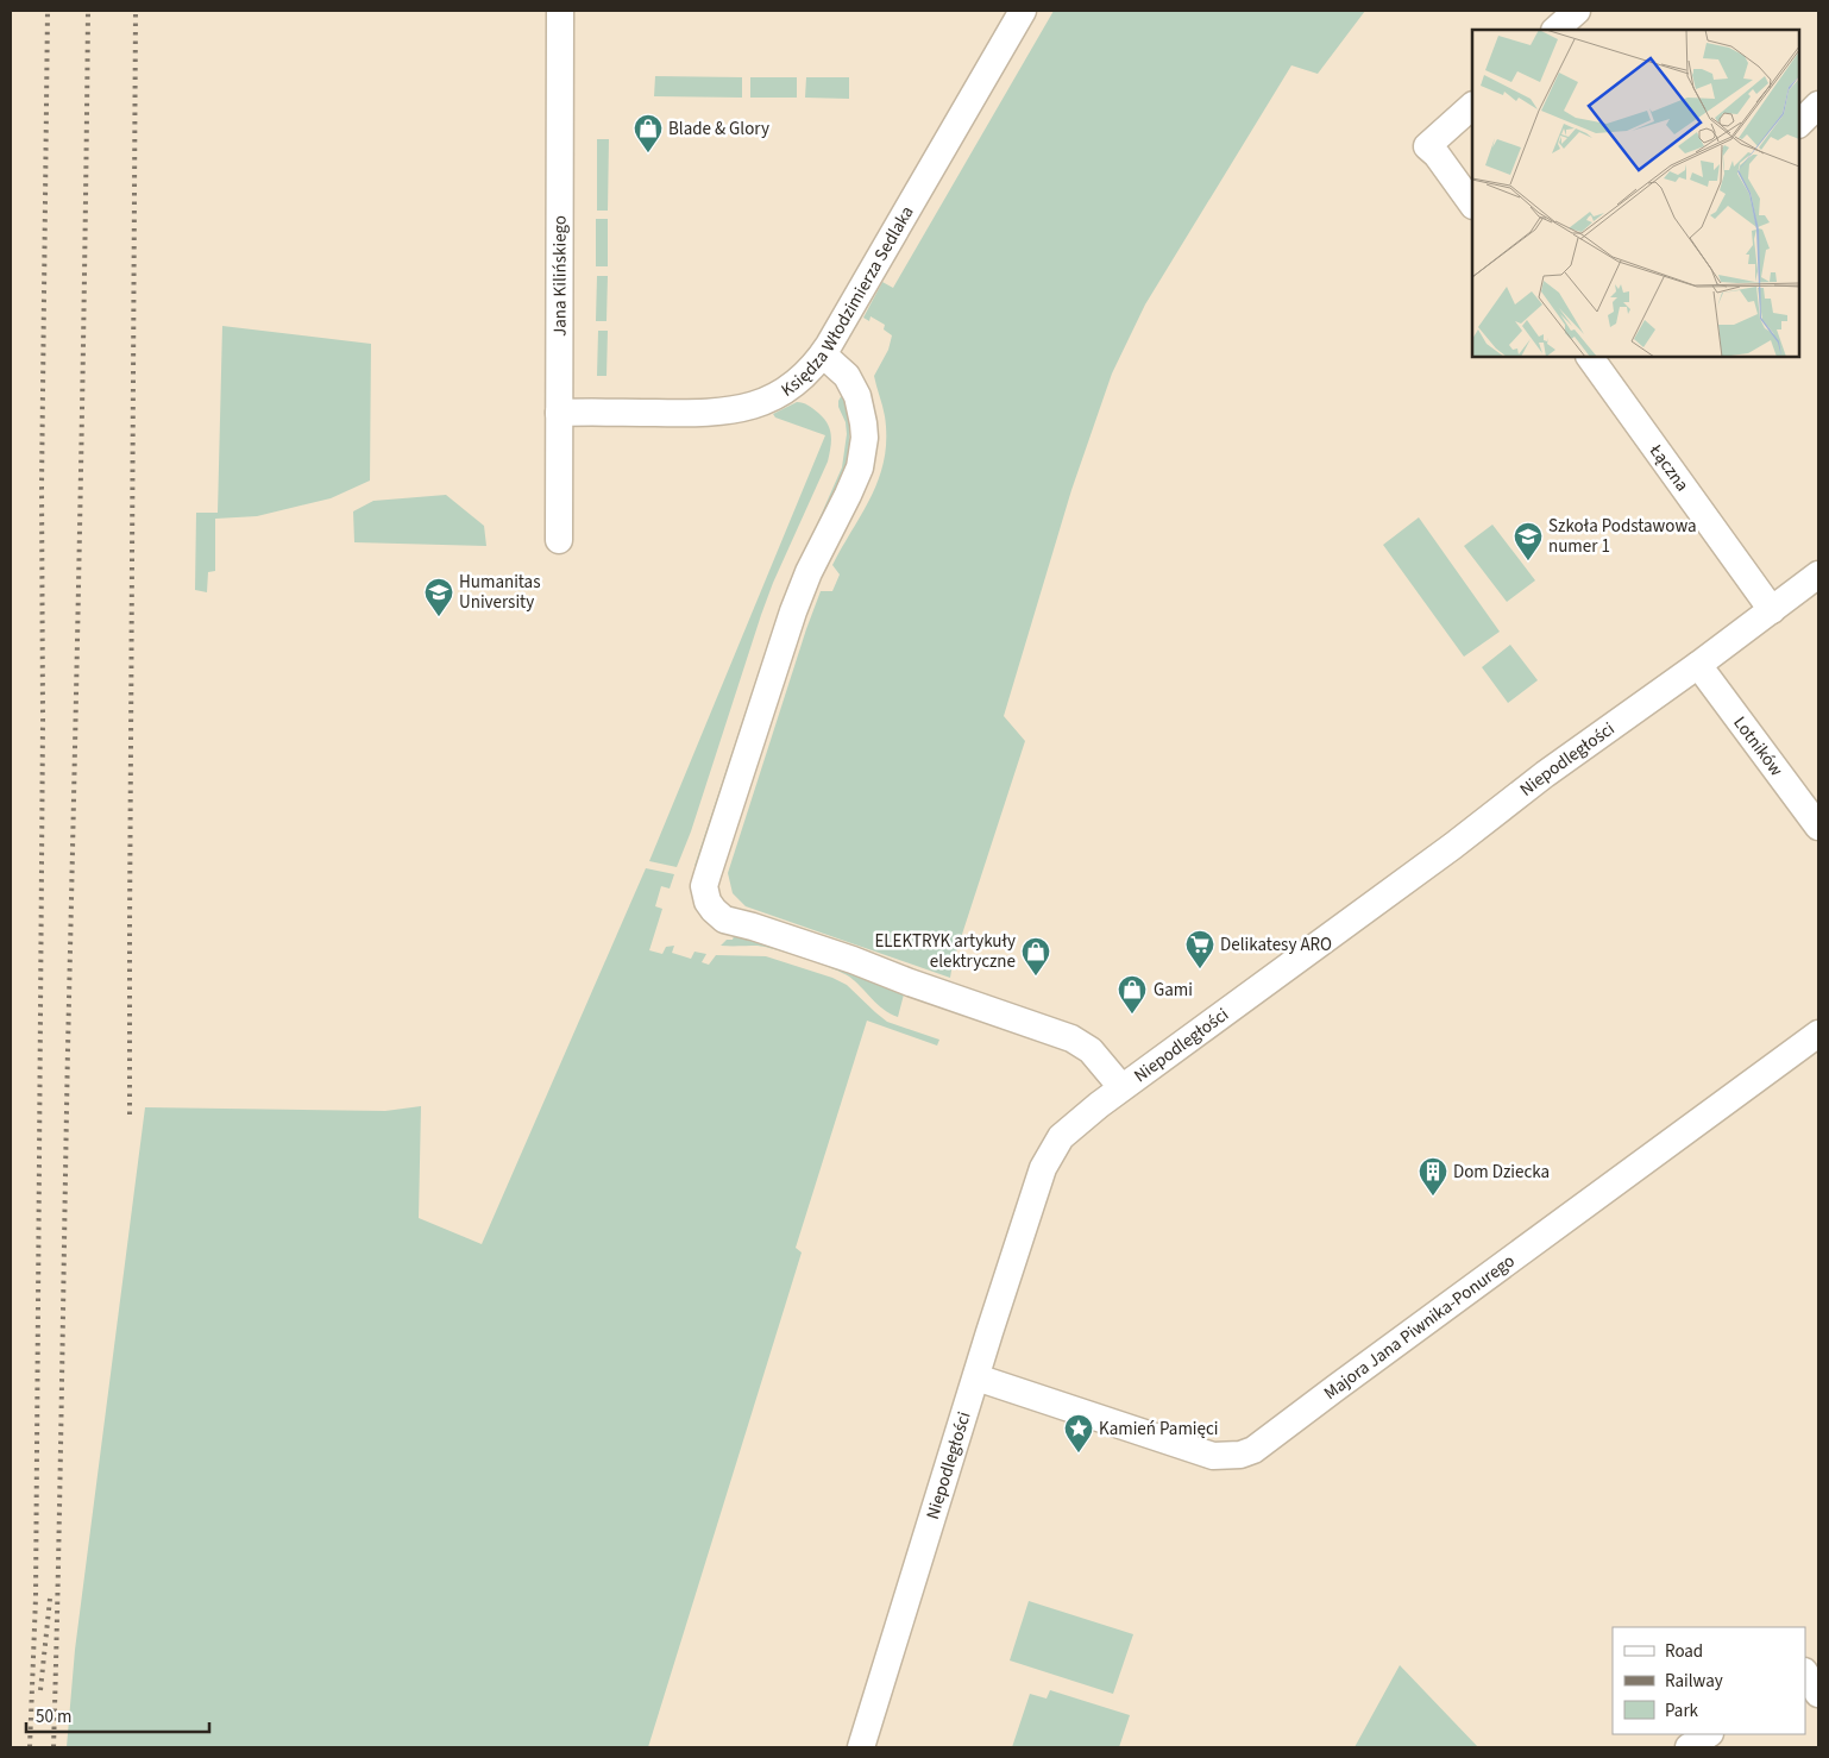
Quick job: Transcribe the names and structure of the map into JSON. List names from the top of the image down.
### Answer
{
  "streets": {
    "street": [
      "Jana Kilińskiego",
      "Księdza Włodzimierza Sedlaka",
      "Łączna",
      "Lotników",
      "Niepodległości",
      "Majora Jana Piwnika-Ponurego"
    ]
  },
  "crossings": [
    ["Jana Kilińskiego", "Księdza Włodzimierza Sedlaka"],
    ["Łączna", "Niepodległości"],
    ["Lotników", "Niepodległości"],
    ["Niepodległości", "Majora Jana Piwnika-Ponurego"]
  ],
  "places": {
    "shop": ["Blade & Glory", "ELEKTRYK artykuły elektryczne", "Gami"],
    "school or university": ["Szkoła Podstawowa numer 1", "Humanitas University"],
    "supermarket": ["Delikatesy ARO"],
    "building": ["Dom Dziecka"],
    "place": ["Kamień Pamięci"]
  },
  "legend": ["Road", "Railway", "Park"],
  "scale_bar": "50 m"
}
